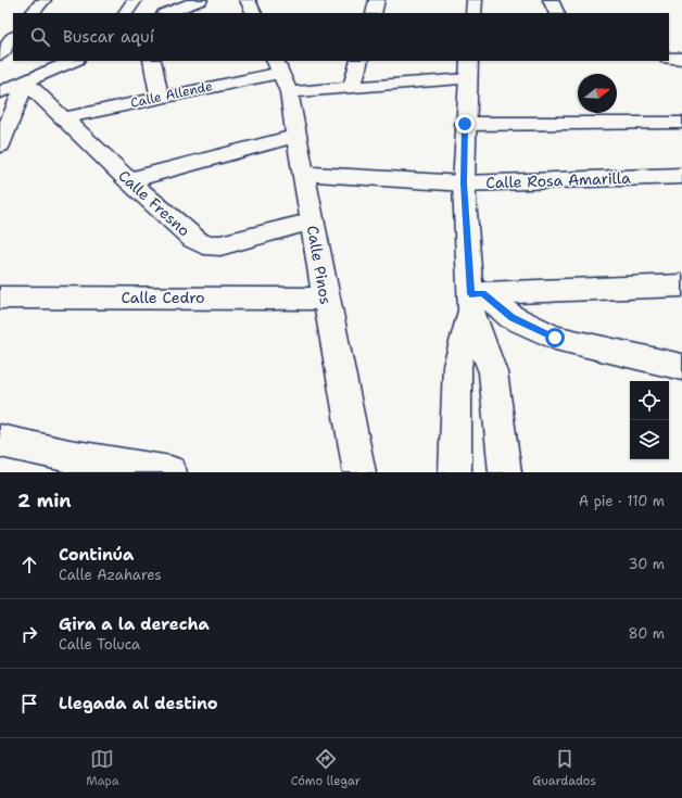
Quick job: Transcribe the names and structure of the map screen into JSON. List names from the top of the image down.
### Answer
{
  "streets": {
    "street": [
      "Calle Allende",
      "Calle Rosa Amarilla",
      "Calle Fresno",
      "Calle Pinos",
      "Calle Cedro"
    ]
  },
  "crossings": [
    ["Calle Allende", "Calle Fresno"],
    ["Calle Allende", "Calle Pinos"],
    ["Calle Rosa Amarilla", "Calle Pinos"],
    ["Calle Fresno", "Calle Pinos"],
    ["Calle Pinos", "Calle Cedro"]
  ],
  "north": "right",
  "page": {
    "search": "Buscar aquí",
    "heading": ["2 min", "A pie · 110 m"],
    "list": [
      ["Continúa", "Calle Azahares", "30 m"],
      ["Gira a la derecha", "Calle Toluca", "80 m"],
      "Llegada al destino"
    ],
    "nav": ["Mapa", "Cómo llegar", "Guardados"]
  }
}
